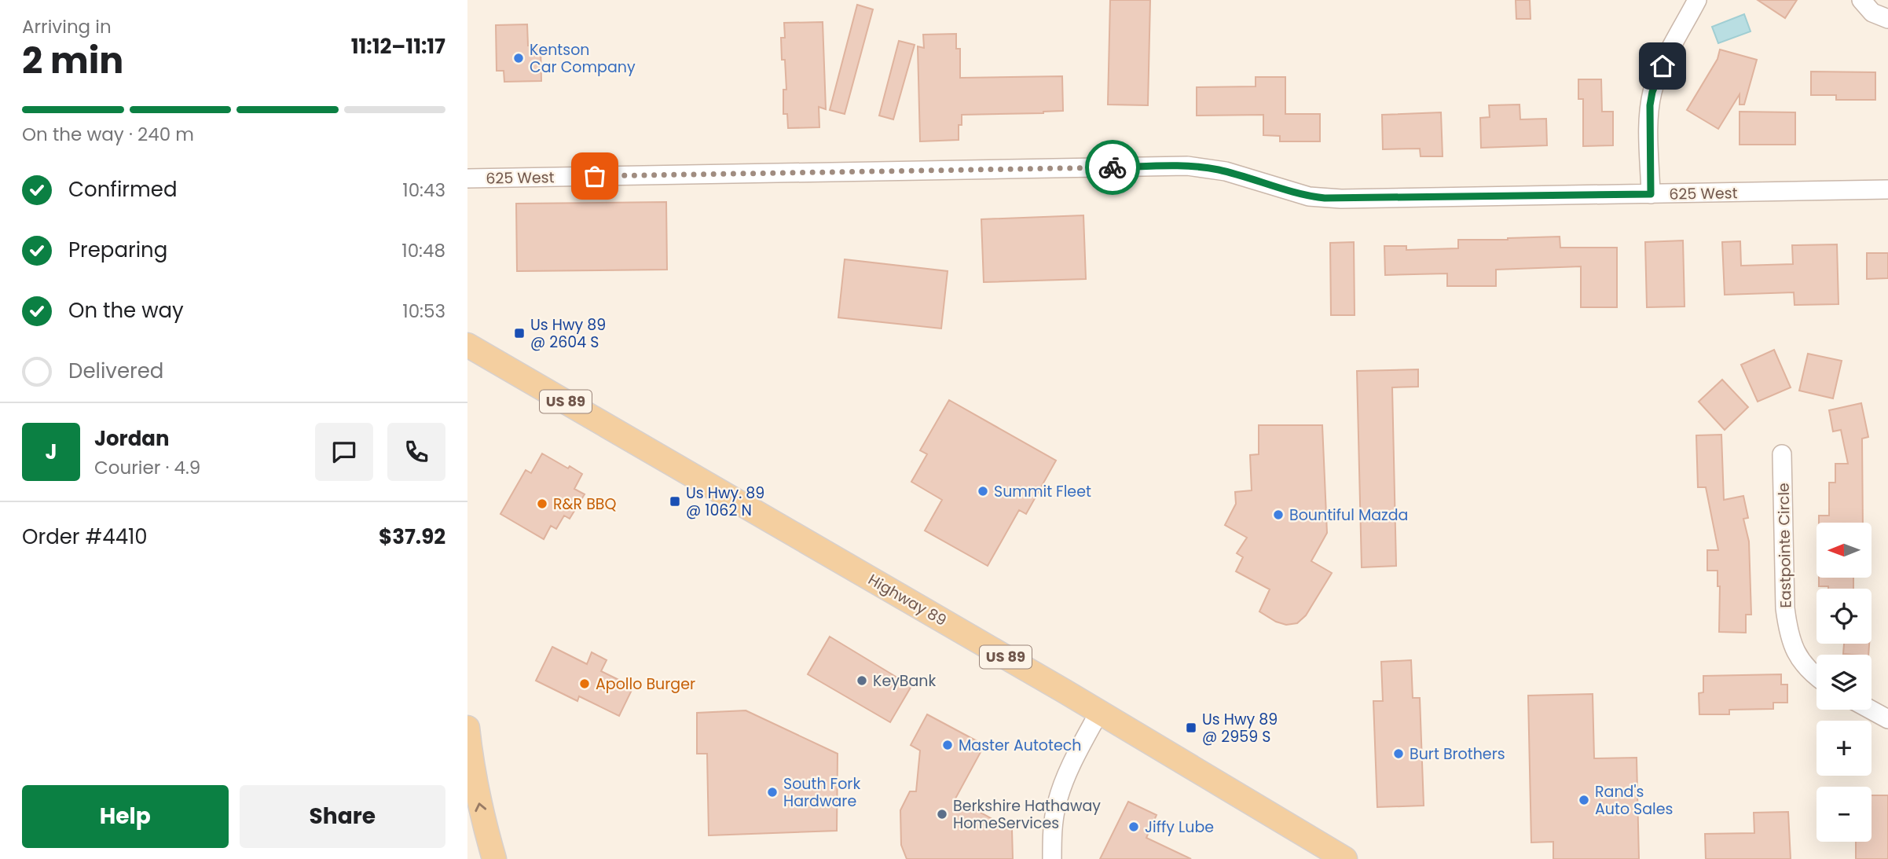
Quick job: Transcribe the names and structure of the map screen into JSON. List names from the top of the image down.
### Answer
{
  "streets": {
    "main road": ["US 89", "Highway 89"],
    "street": ["625 West", "Eastpointe Circle"]
  },
  "places": {
    "other": [
      "Kentson Car Company",
      "Summit Fleet",
      "R&R BBQ",
      "Bountiful Mazda",
      "KeyBank",
      "Apollo Burger",
      "Master Autotech",
      "Burt Brothers",
      "South Fork Hardware",
      "Rand's Auto Sales",
      "Berkshire Hathaway HomeServices",
      "Jiffy Lube"
    ],
    "transit": ["Us Hwy 89 @ 2604 S", "Us Hwy. 89 @ 1062 N", "Us Hwy 89 @ 2959 S"]
  },
  "north": "left",
  "page": {
    "heading": ["2 min", "Arriving in", "11:12–11:17"],
    "panel": [
      "Jordan",
      "Courier · 4.9",
      "Order #4410",
      "$37.92"
    ],
    "bar": "On the way · 240 m",
    "list": [
      ["Confirmed", "10:43"],
      ["Preparing", "10:48"],
      ["On the way", "10:53"],
      "Delivered"
    ],
    "round": "J",
    "map_buttons": ["+", "−"],
    "buttons": ["Help", "Share"]
  }
}
